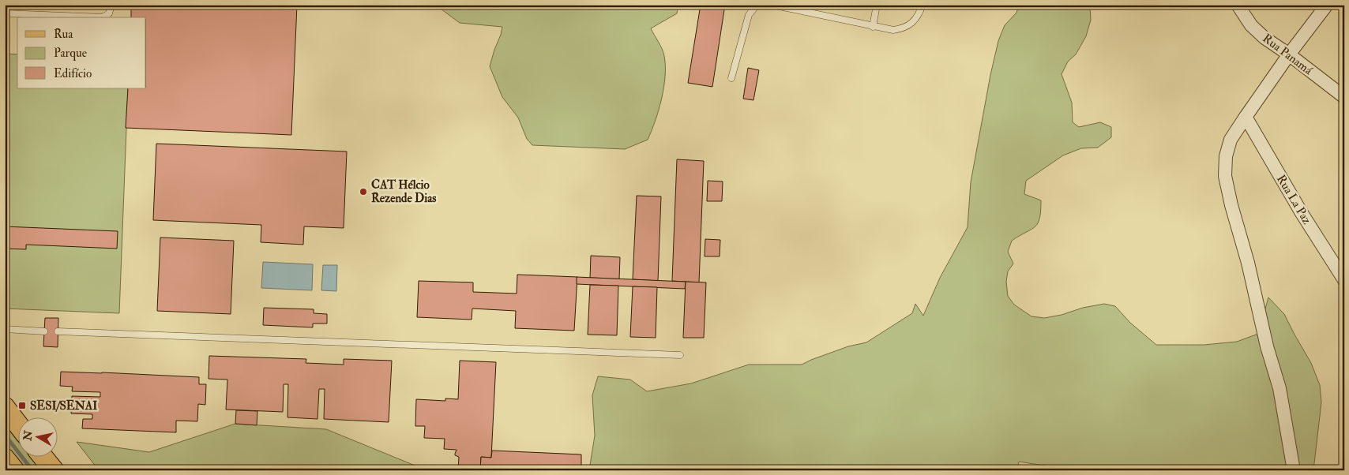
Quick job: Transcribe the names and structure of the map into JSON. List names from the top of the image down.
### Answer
{
  "streets": {
    "street": ["Rua Panamá", "Rua La Paz"]
  },
  "places": {
    "other": ["CAT Hélcio Rezende Dias"],
    "transit": ["SESI/SENAI"]
  },
  "legend": ["Rua", "Parque", "Edifício"],
  "north": "left"
}
